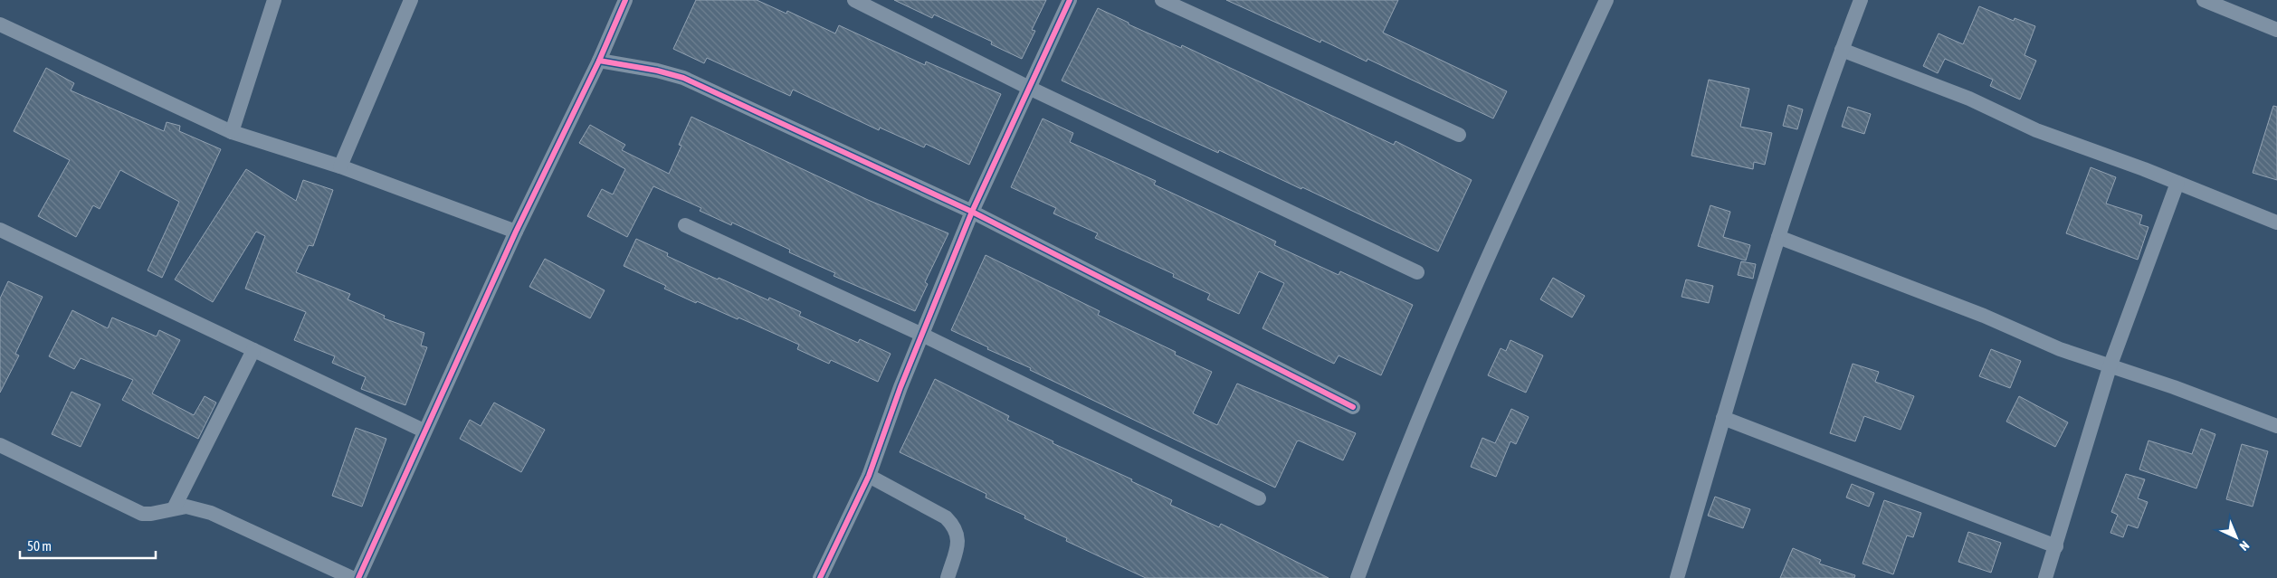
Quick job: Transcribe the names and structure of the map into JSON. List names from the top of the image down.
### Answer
{
  "scale_bar": "50 m",
  "north": "bottom right"
}
